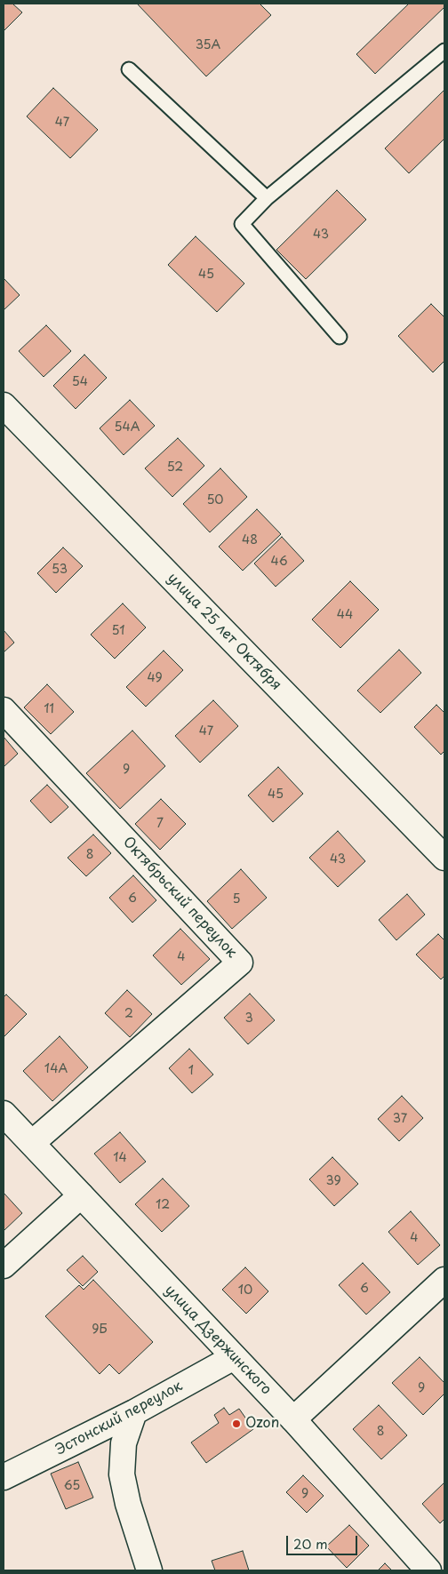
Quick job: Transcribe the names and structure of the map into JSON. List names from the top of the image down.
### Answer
{
  "streets": {
    "street": [
      "улица 25 лет Октября",
      "Октябрьский переулок",
      "улица Дзержинского",
      "Эстонский переулок"
    ]
  },
  "crossings": [
    ["Октябрьский переулок", "улица Дзержинского"],
    ["улица Дзержинского", "Эстонский переулок"]
  ],
  "places": ["Ozon"],
  "house_numbers": [
    "35А",
    "47",
    "43",
    "45",
    "54",
    "54А",
    "52",
    "50",
    "48",
    "46",
    "53",
    "44",
    "51",
    "49",
    "11",
    "47",
    "9",
    "45",
    "7",
    "8",
    "43",
    "6",
    "5",
    "4",
    "2",
    "3",
    "14А",
    "1",
    "37",
    "14",
    "39",
    "12",
    "4",
    "6",
    "10",
    "9Б",
    "9",
    "8",
    "65",
    "9"
  ],
  "scale_bar": "20 m"
}
